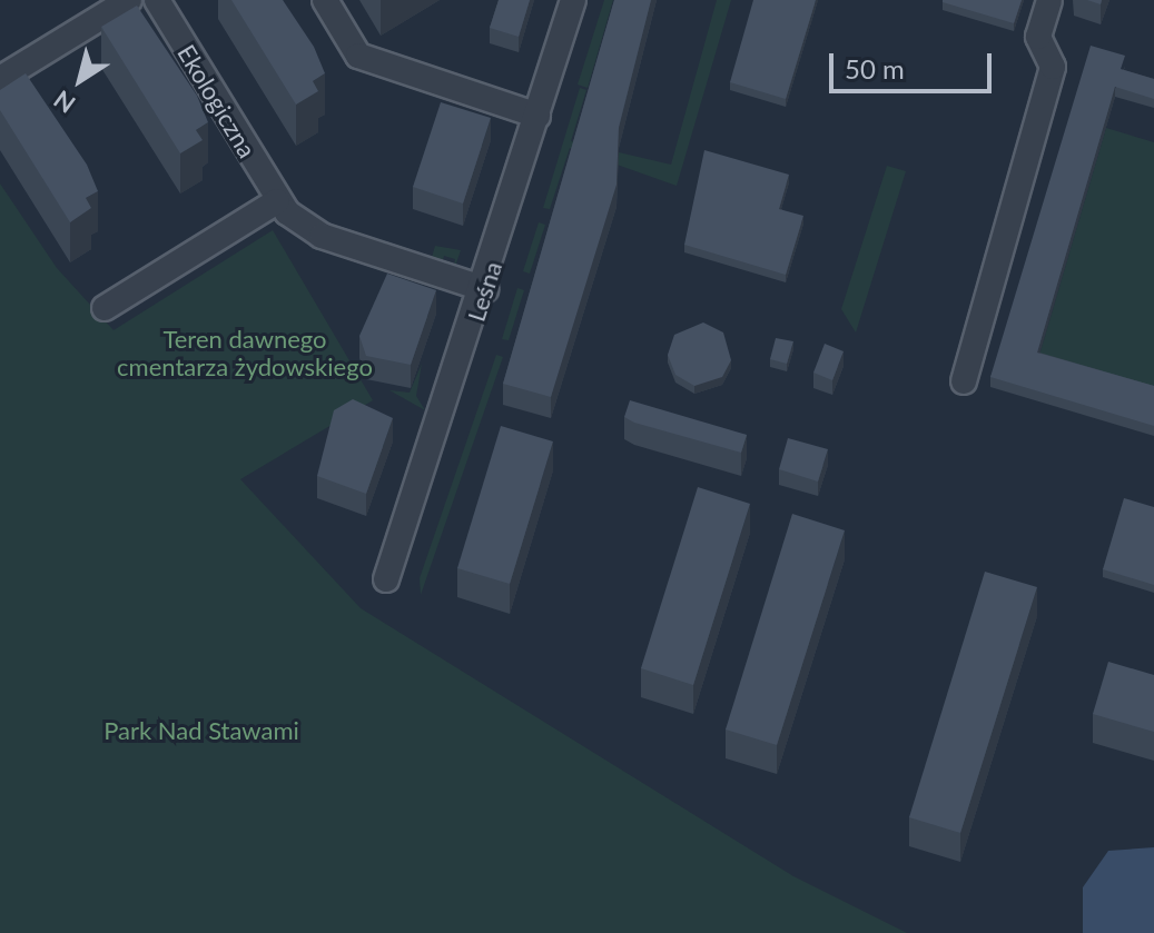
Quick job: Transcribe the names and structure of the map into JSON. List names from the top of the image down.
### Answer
{
  "streets": {
    "street": ["Ekologiczna", "Leśna"]
  },
  "crossings": [
    ["Ekologiczna", "Leśna"]
  ],
  "parks": ["Teren dawnego cmentarza żydowskiego", "Park Nad Stawami"],
  "scale_bar": "50 m",
  "north": "bottom left"
}
